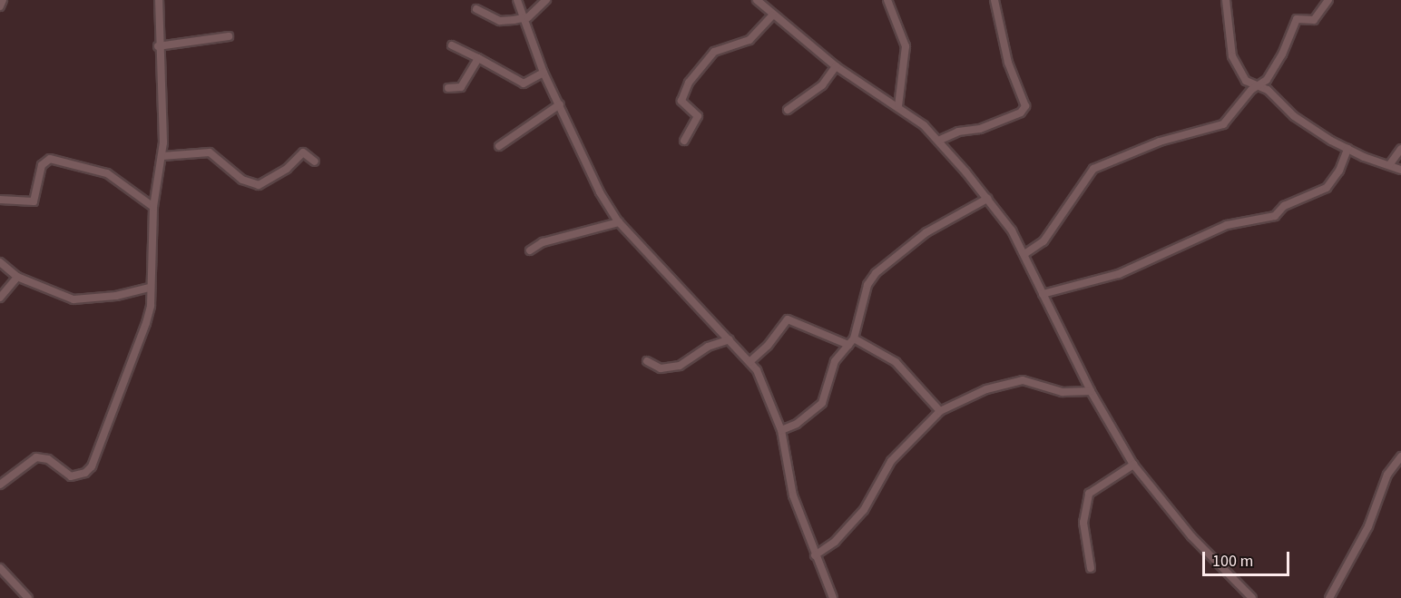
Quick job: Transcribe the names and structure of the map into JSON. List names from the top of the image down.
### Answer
{
  "scale_bar": "100 m"
}
